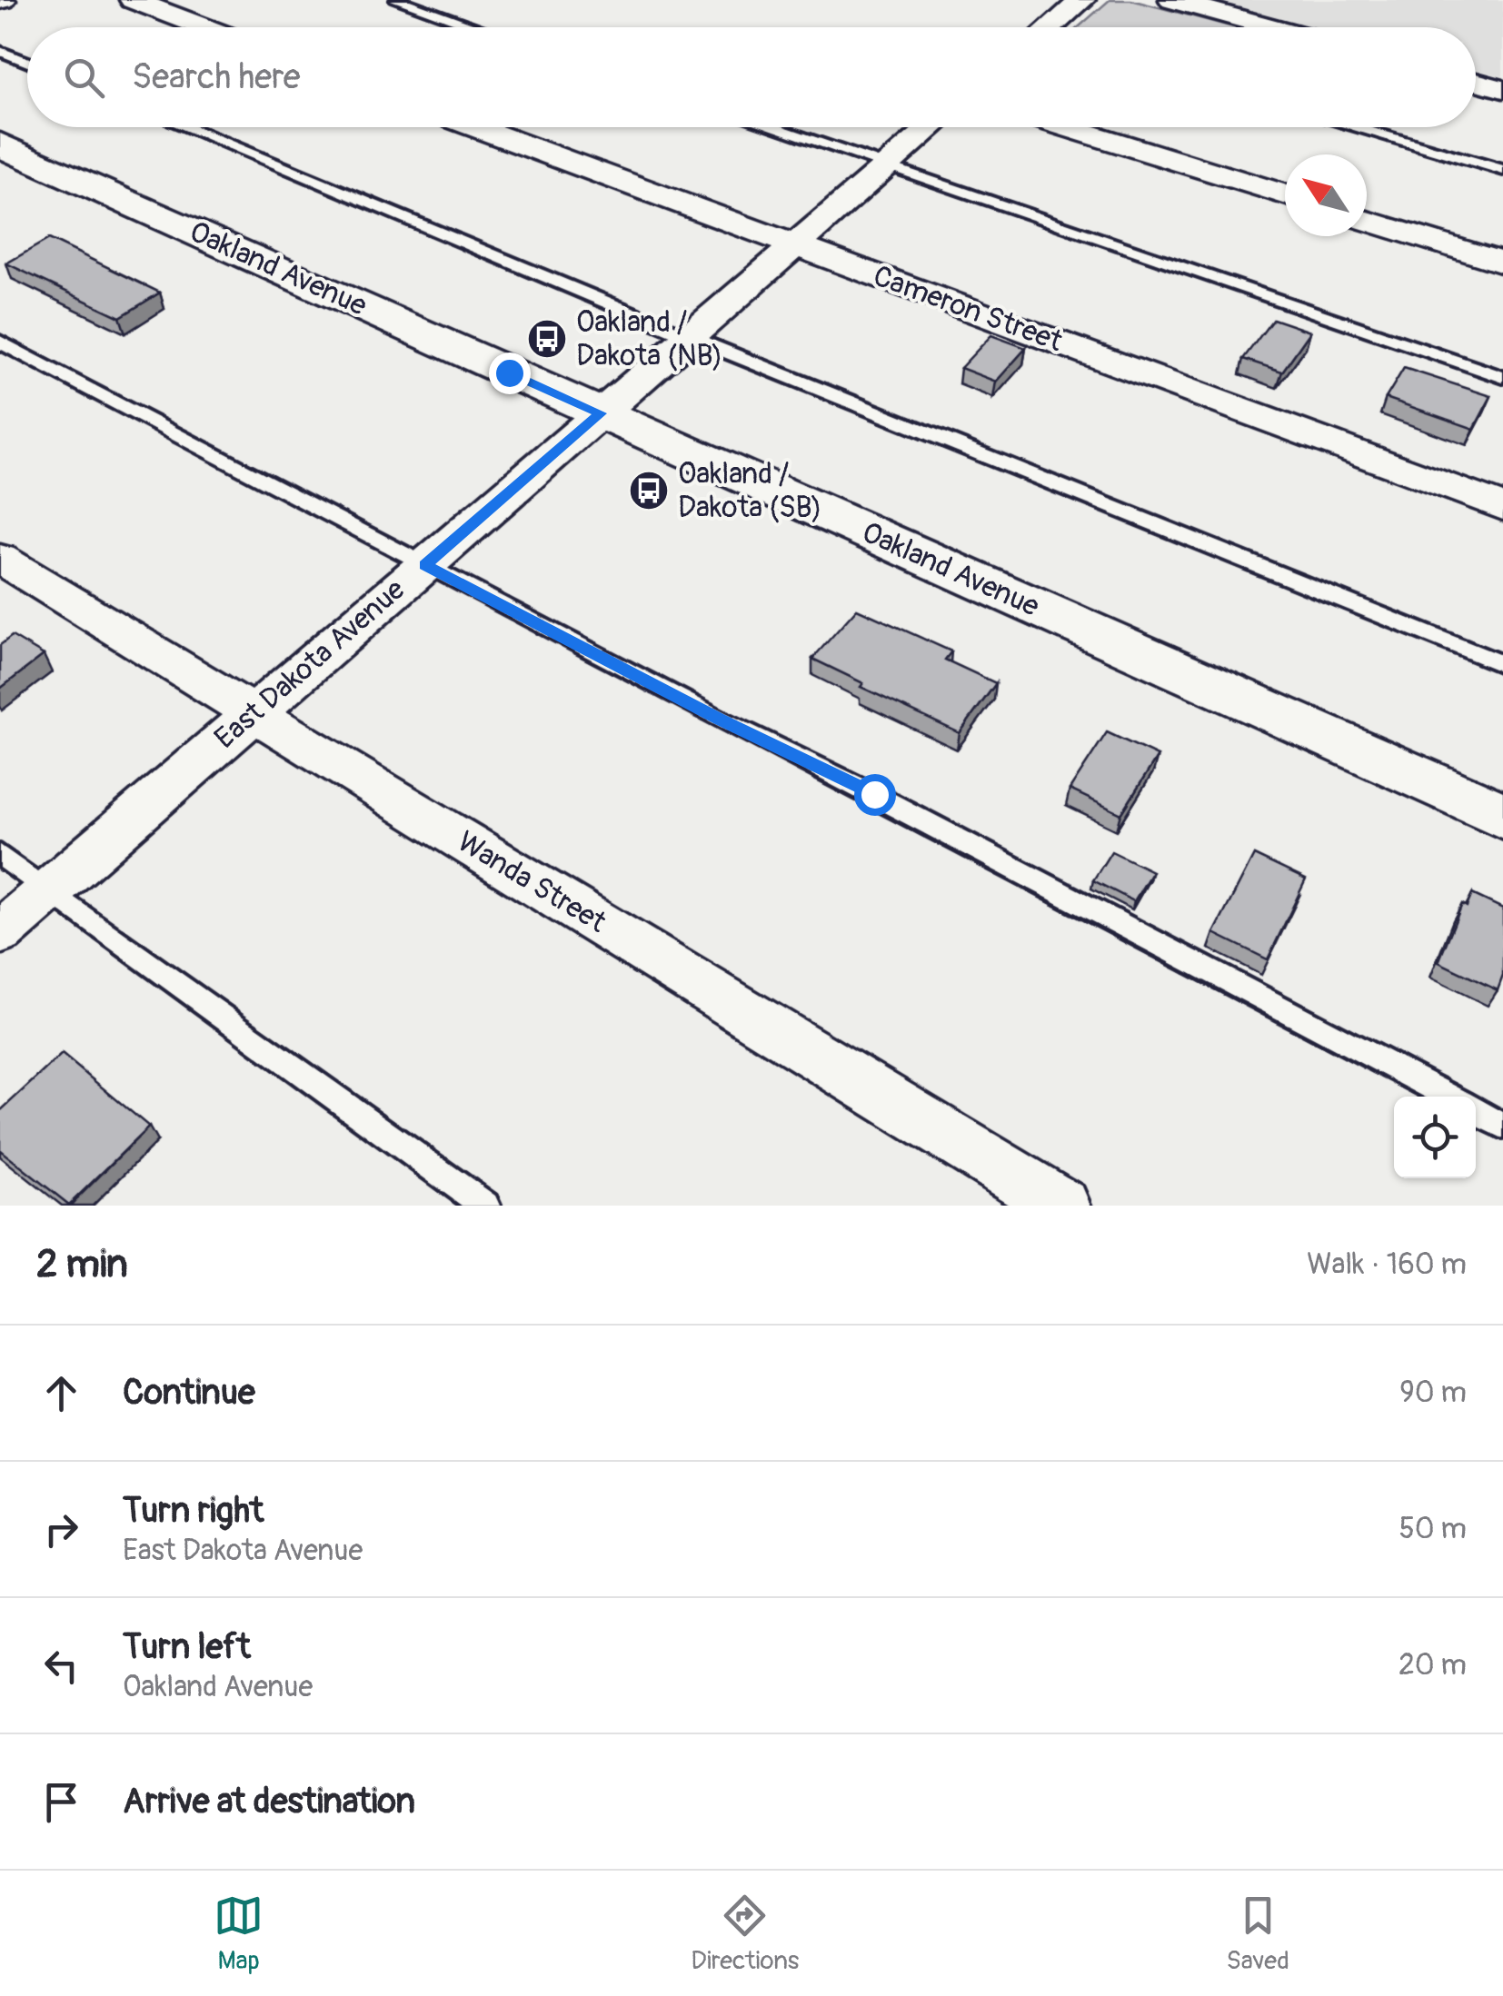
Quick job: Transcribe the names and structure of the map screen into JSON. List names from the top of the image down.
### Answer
{
  "streets": {
    "street": [
      "Oakland Avenue",
      "Cameron Street",
      "East Dakota Avenue",
      "Wanda Street"
    ]
  },
  "crossings": [
    ["Oakland Avenue", "East Dakota Avenue"],
    ["Cameron Street", "East Dakota Avenue"],
    ["East Dakota Avenue", "Wanda Street"]
  ],
  "places": {
    "bus stop": ["Oakland / Dakota (NB)", "Oakland / Dakota (SB)"]
  },
  "north": "top left",
  "page": {
    "search": "Search here",
    "heading": ["2 min", "Walk · 160 m"],
    "list": [
      ["Continue", "90 m"],
      ["Turn right", "East Dakota Avenue", "50 m"],
      ["Turn left", "Oakland Avenue", "20 m"],
      "Arrive at destination"
    ],
    "nav": ["Map", "Directions", "Saved"]
  }
}
